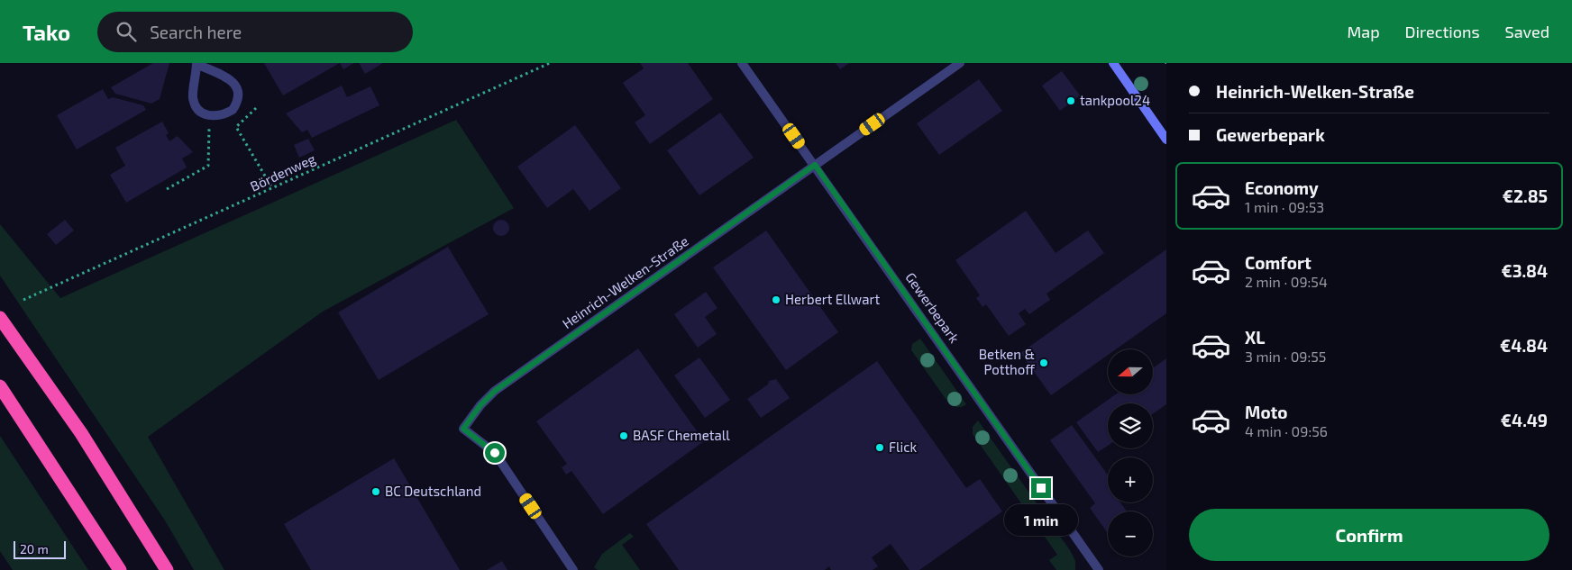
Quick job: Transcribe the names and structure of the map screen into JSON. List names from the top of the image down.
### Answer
{
  "streets": {
    "street": ["Heinrich-Welken-Straße", "Gewerbepark"],
    "path": ["Bördenweg"]
  },
  "crossings": [
    ["Heinrich-Welken-Straße", "Gewerbepark"]
  ],
  "places": [
    "tankpool24",
    "Herbert Ellwart",
    "Betken & Potthoff",
    "BASF Chemetall",
    "Flick",
    "BC Deutschland"
  ],
  "scale_bar": "20 m",
  "north": "left",
  "page": {
    "header": "Tako",
    "search": "Search here",
    "nav": ["Map", "Directions", "Saved"],
    "banner": ["Heinrich-Welken-Straße", "Gewerbepark"],
    "list": [
      {
        "name": "Economy",
        "note": "1 min · 09:53",
        "value": "€2.85"
      },
      {
        "name": "Comfort",
        "note": "2 min · 09:54",
        "value": "€3.84"
      },
      {
        "name": "XL",
        "note": "3 min · 09:55",
        "value": "€4.84"
      },
      {
        "name": "Moto",
        "note": "4 min · 09:56",
        "value": "€4.49"
      }
    ],
    "map_buttons": ["+", "−"],
    "buttons": "Confirm",
    "bubble": "1 min",
    "scale": "20 m"
  }
}
